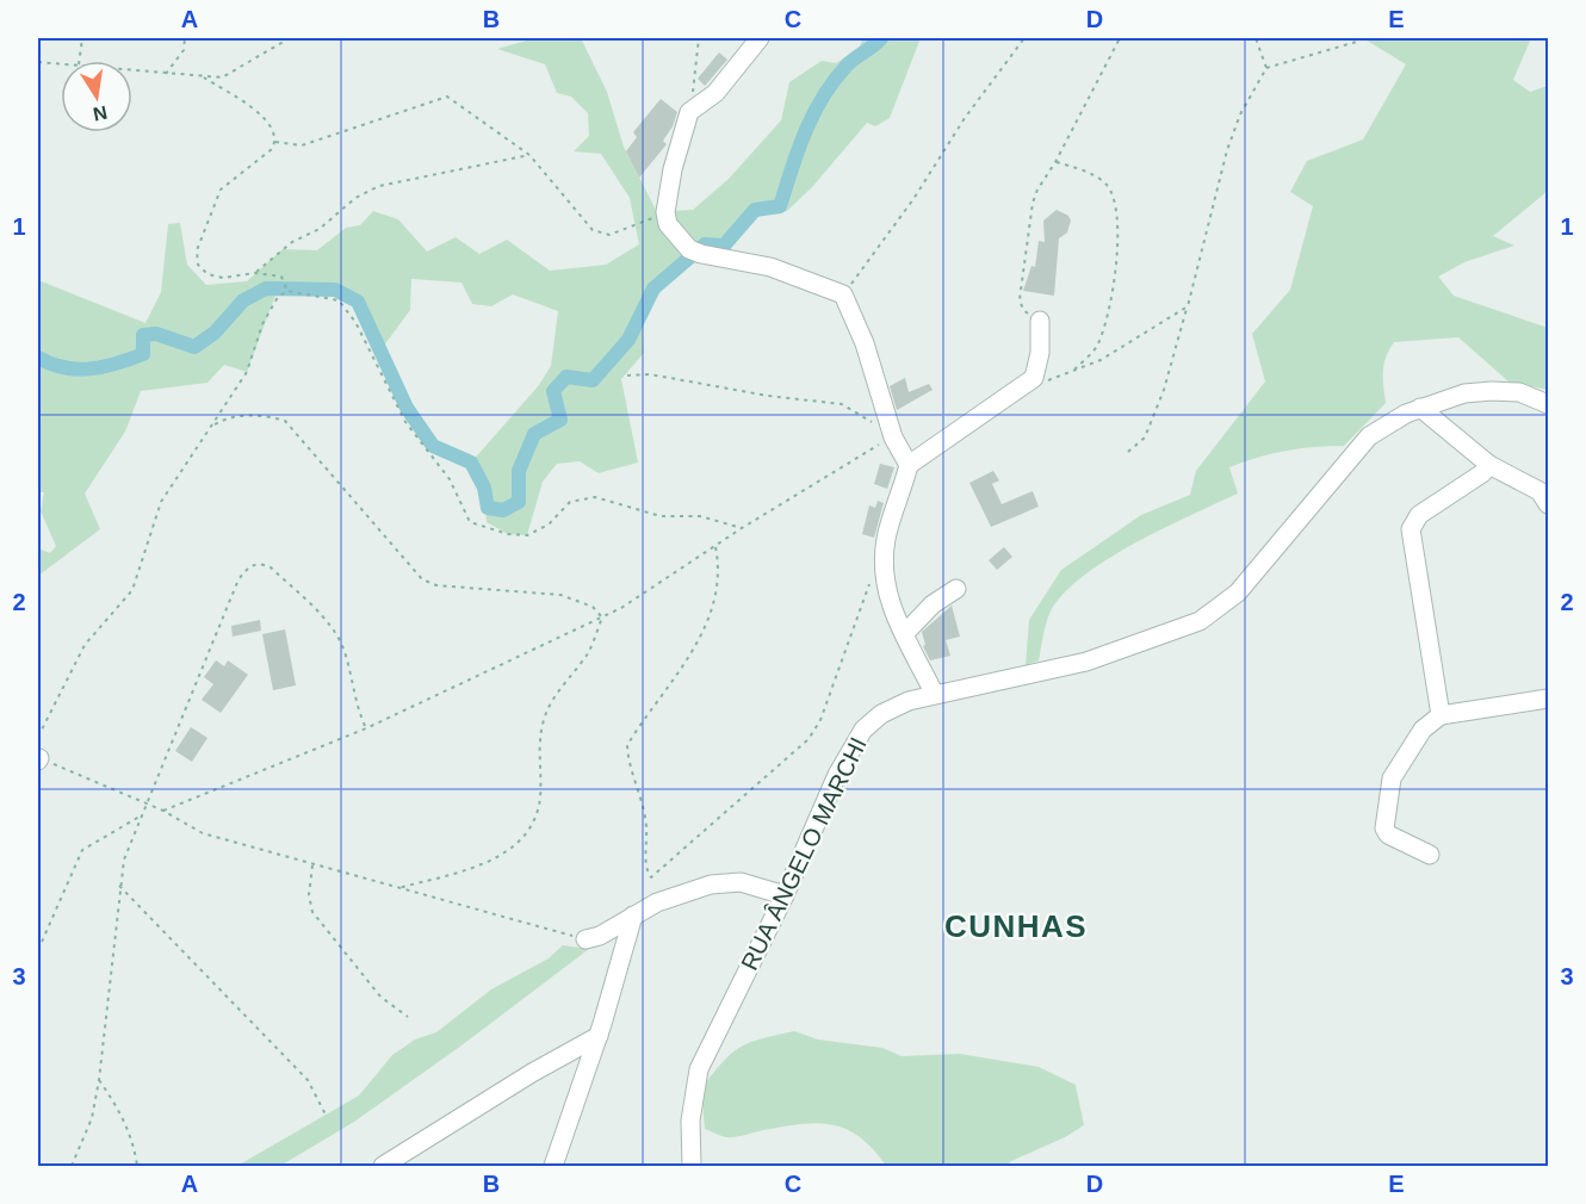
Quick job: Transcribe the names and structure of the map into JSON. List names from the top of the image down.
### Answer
{
  "streets": {
    "street": ["RUA ÂNGELO MARCHI"]
  },
  "districts": ["CUNHAS"],
  "north": "bottom",
  "grid": {
    "columns": [
      "A",
      "B",
      "C",
      "D",
      "E"
    ],
    "rows": ["1", "2", "3"]
  }
}
